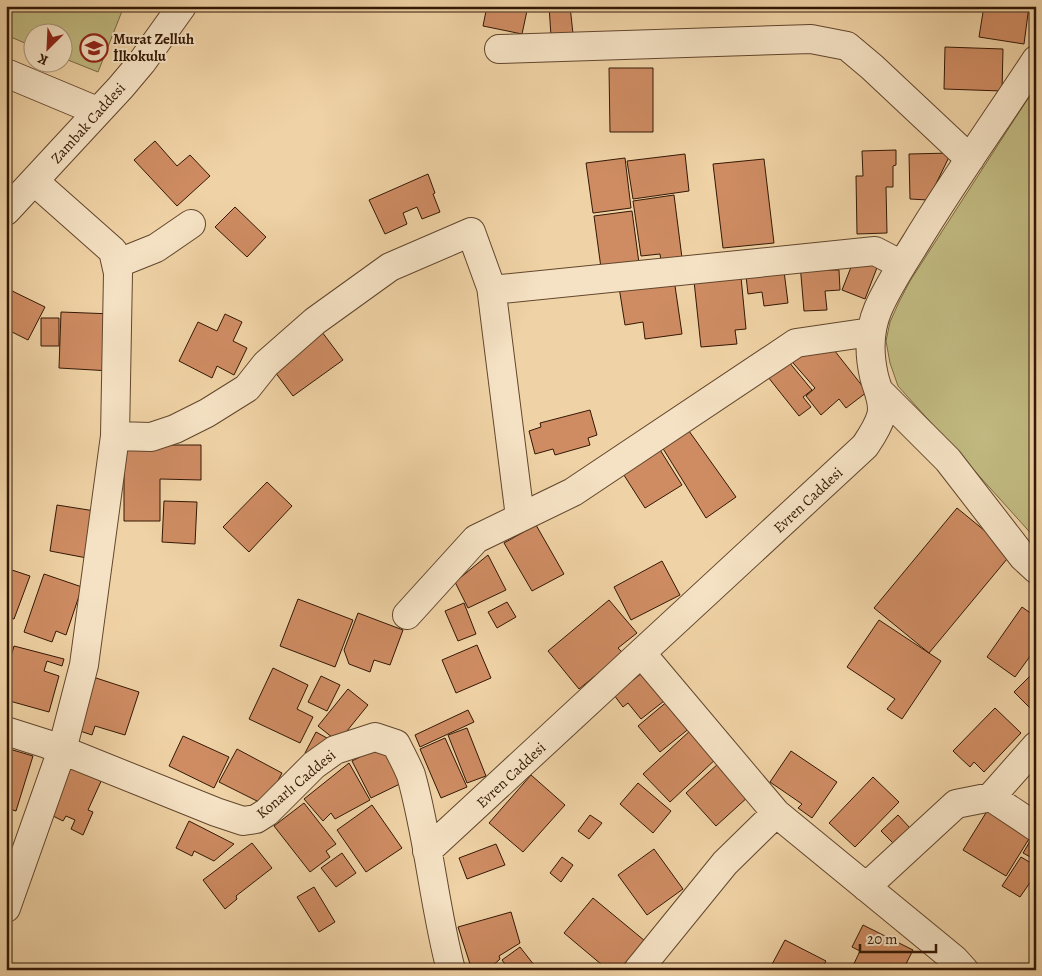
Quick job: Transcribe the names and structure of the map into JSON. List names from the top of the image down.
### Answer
{
  "streets": {
    "street": ["Zambak Caddesi", "Evren Caddesi", "Konarlı Caddesi"]
  },
  "crossings": [
    ["Evren Caddesi", "Konarlı Caddesi"]
  ],
  "places": {
    "school or university": ["Murat Zelluh İlkokulu"]
  },
  "scale_bar": "20 m",
  "north": "bottom left"
}
